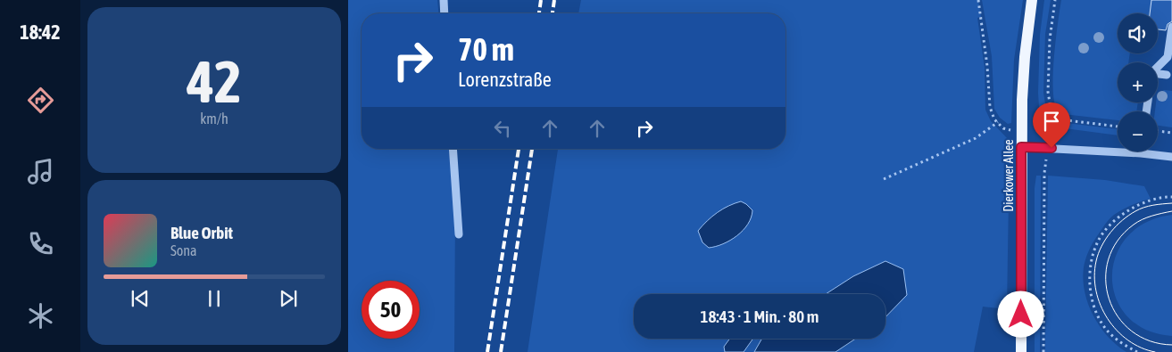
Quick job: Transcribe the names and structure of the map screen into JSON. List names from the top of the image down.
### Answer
{
  "streets": {
    "main road": ["Dierkower Allee"]
  },
  "page": {
    "tabs": "18:42",
    "tile": ["42", "km/h"],
    "map_buttons": ["+", "−"],
    "turn": ["70 m", "Lorenzstraße"],
    "song": ["Blue Orbit", "Sona"],
    "limit": "50",
    "trip": "18:43 · 1 Min. · 80 m"
  }
}
